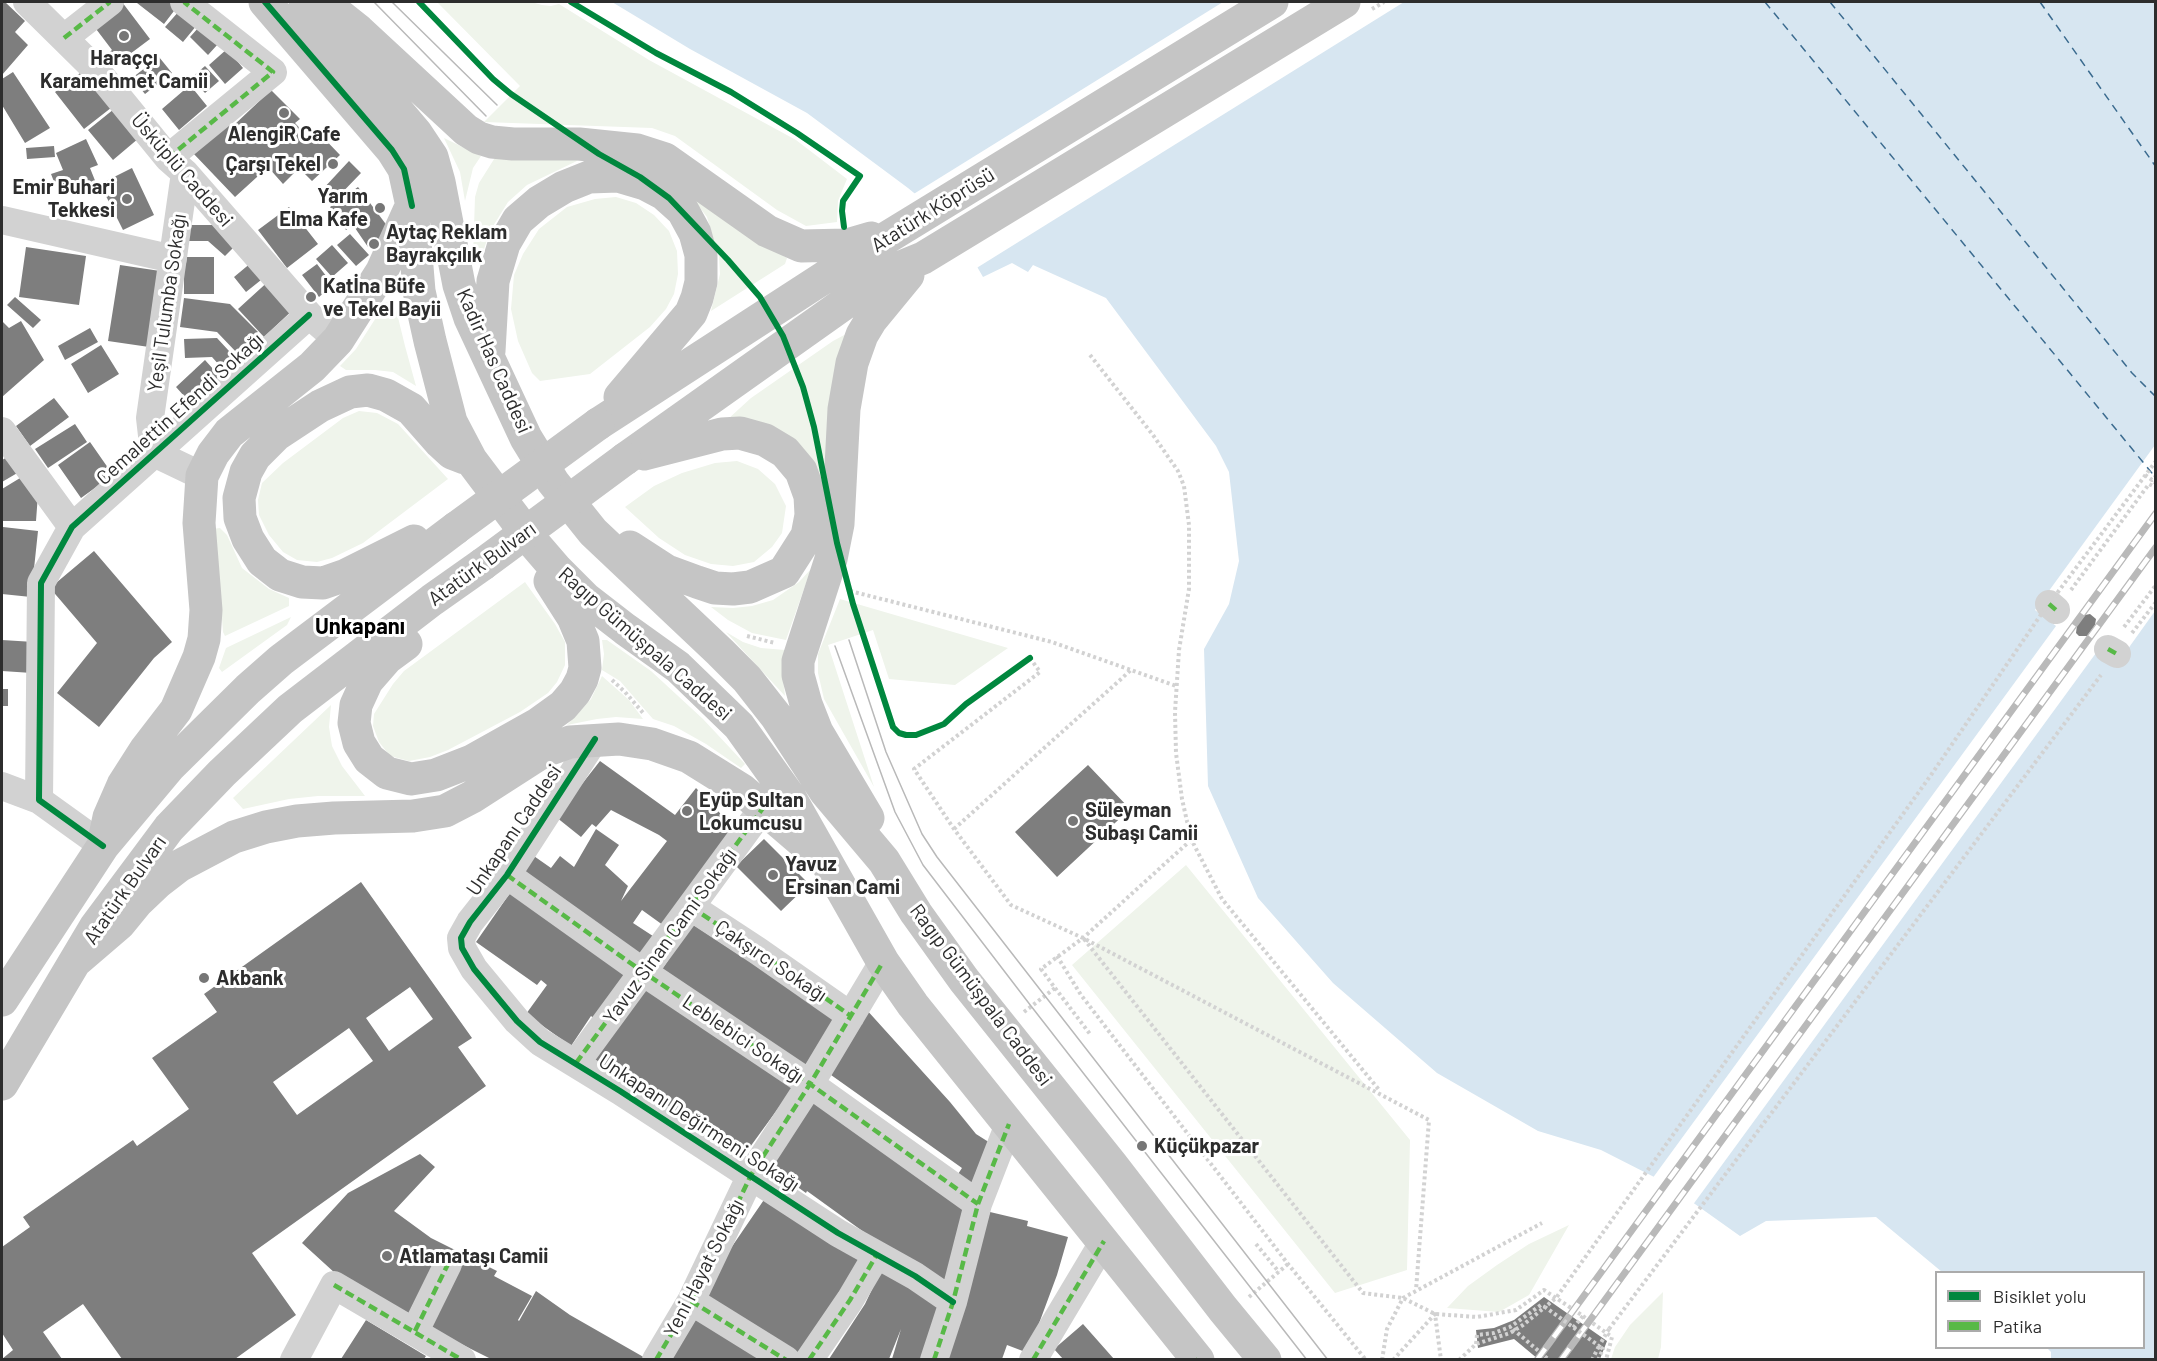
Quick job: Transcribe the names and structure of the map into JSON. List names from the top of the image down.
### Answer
{
  "streets": {
    "main road": [
      "Atatürk Köprüsü",
      "Kadir Has Caddesi",
      "Atatürk Bulvarı",
      "Ragıp Gümüşpala Caddesi"
    ],
    "street": [
      "Üsküplü Caddesi",
      "Yeşil Tulumba Sokağı",
      "Cemalettin Efendi Sokağı",
      "Unkapanı Caddesi",
      "Yavuz Sinan Cami Sokağı",
      "Çakşırcı Sokağı",
      "Leblebici Sokağı",
      "Unkapanı Değirmeni Sokağı",
      "Yeni Hayat Sokağı"
    ]
  },
  "crossings": [
    ["Üsküplü Caddesi", "Yeşil Tulumba Sokağı"],
    ["Üsküplü Caddesi", "Cemalettin Efendi Sokağı"],
    ["Atatürk Köprüsü", "Atatürk Bulvarı"],
    ["Yeşil Tulumba Sokağı", "Cemalettin Efendi Sokağı"],
    ["Kadir Has Caddesi", "Ragıp Gümüşpala Caddesi"],
    ["Ragıp Gümüşpala Caddesi", "Yeni Hayat Sokağı"],
    ["Unkapanı Caddesi", "Leblebici Sokağı"],
    ["Unkapanı Caddesi", "Unkapanı Değirmeni Sokağı"],
    ["Yavuz Sinan Cami Sokağı", "Çakşırcı Sokağı"],
    ["Yavuz Sinan Cami Sokağı", "Leblebici Sokağı"],
    ["Yavuz Sinan Cami Sokağı", "Unkapanı Değirmeni Sokağı"],
    ["Çakşırcı Sokağı", "Yeni Hayat Sokağı"],
    ["Leblebici Sokağı", "Yeni Hayat Sokağı"],
    ["Unkapanı Değirmeni Sokağı", "Yeni Hayat Sokağı"]
  ],
  "districts": ["Unkapanı"],
  "places": [
    "Haraççı Karamehmet Camii",
    "AlengiR Cafe",
    "Çarşı Tekel",
    "Emir Buhari Tekkesi",
    "Yarım Elma Kafe",
    "Aytaç Reklam Bayrakçılık",
    "Katİna Büfe ve Tekel Bayii",
    "Eyüp Sultan Lokumcusu",
    "Süleyman Subaşı Camii",
    "Yavuz Ersinan Cami",
    "Akbank",
    "Küçükpazar",
    "Atlamataşı Camii"
  ],
  "legend": ["Bisiklet yolu", "Patika"]
}
